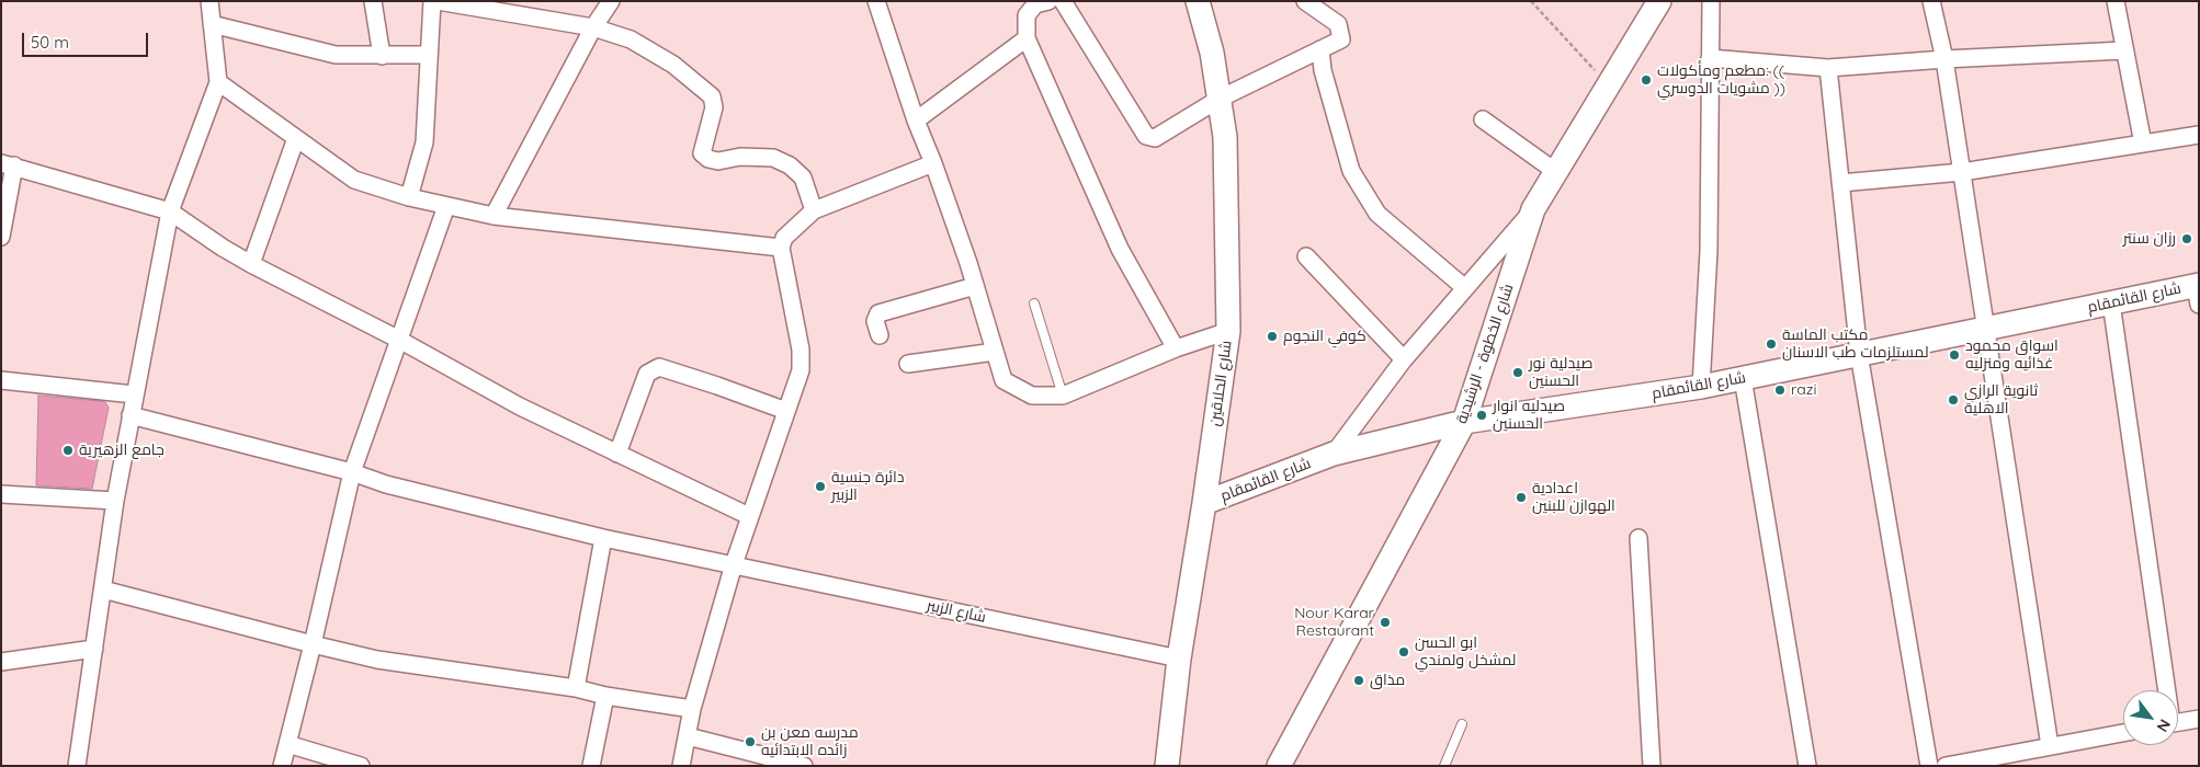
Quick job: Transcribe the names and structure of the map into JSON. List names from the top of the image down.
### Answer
{
  "streets": {
    "main road": ["شارع القائمقام", "شارع الخطوة - الرشيدية", "شارع الحلاقين"],
    "street": ["شارع الزبير"]
  },
  "crossings": [
    ["شارع القائمقام", "شارع الخطوة - الرشيدية"],
    ["شارع القائمقام", "شارع الحلاقين"],
    ["شارع الحلاقين", "شارع الزبير"]
  ],
  "places": [
    "مطعم ومأكولات: (( مشويات الدوسري ))",
    "رزان سنتر",
    "كوفي النجوم",
    "مكتب الماسة لمستلزمات طب الاسنان",
    "اسواق محمود غذائيه ومنزليه",
    "صيدلية نور الحسنين",
    "razi",
    "ثانوية الرازي الاهلية",
    "صيدليه انوار الحسنين",
    "جامع الزهيرية",
    "دائرة جنسية الزبير",
    "اعدادية الهوازن للبنين",
    "Nour Karar Restaurant",
    "ابو الحسن لمشخل ولمندي",
    "مذاق",
    "مدرسه معن بن زائده الابتدائيه"
  ],
  "scale_bar": "50 m",
  "north": "bottom right"
}
